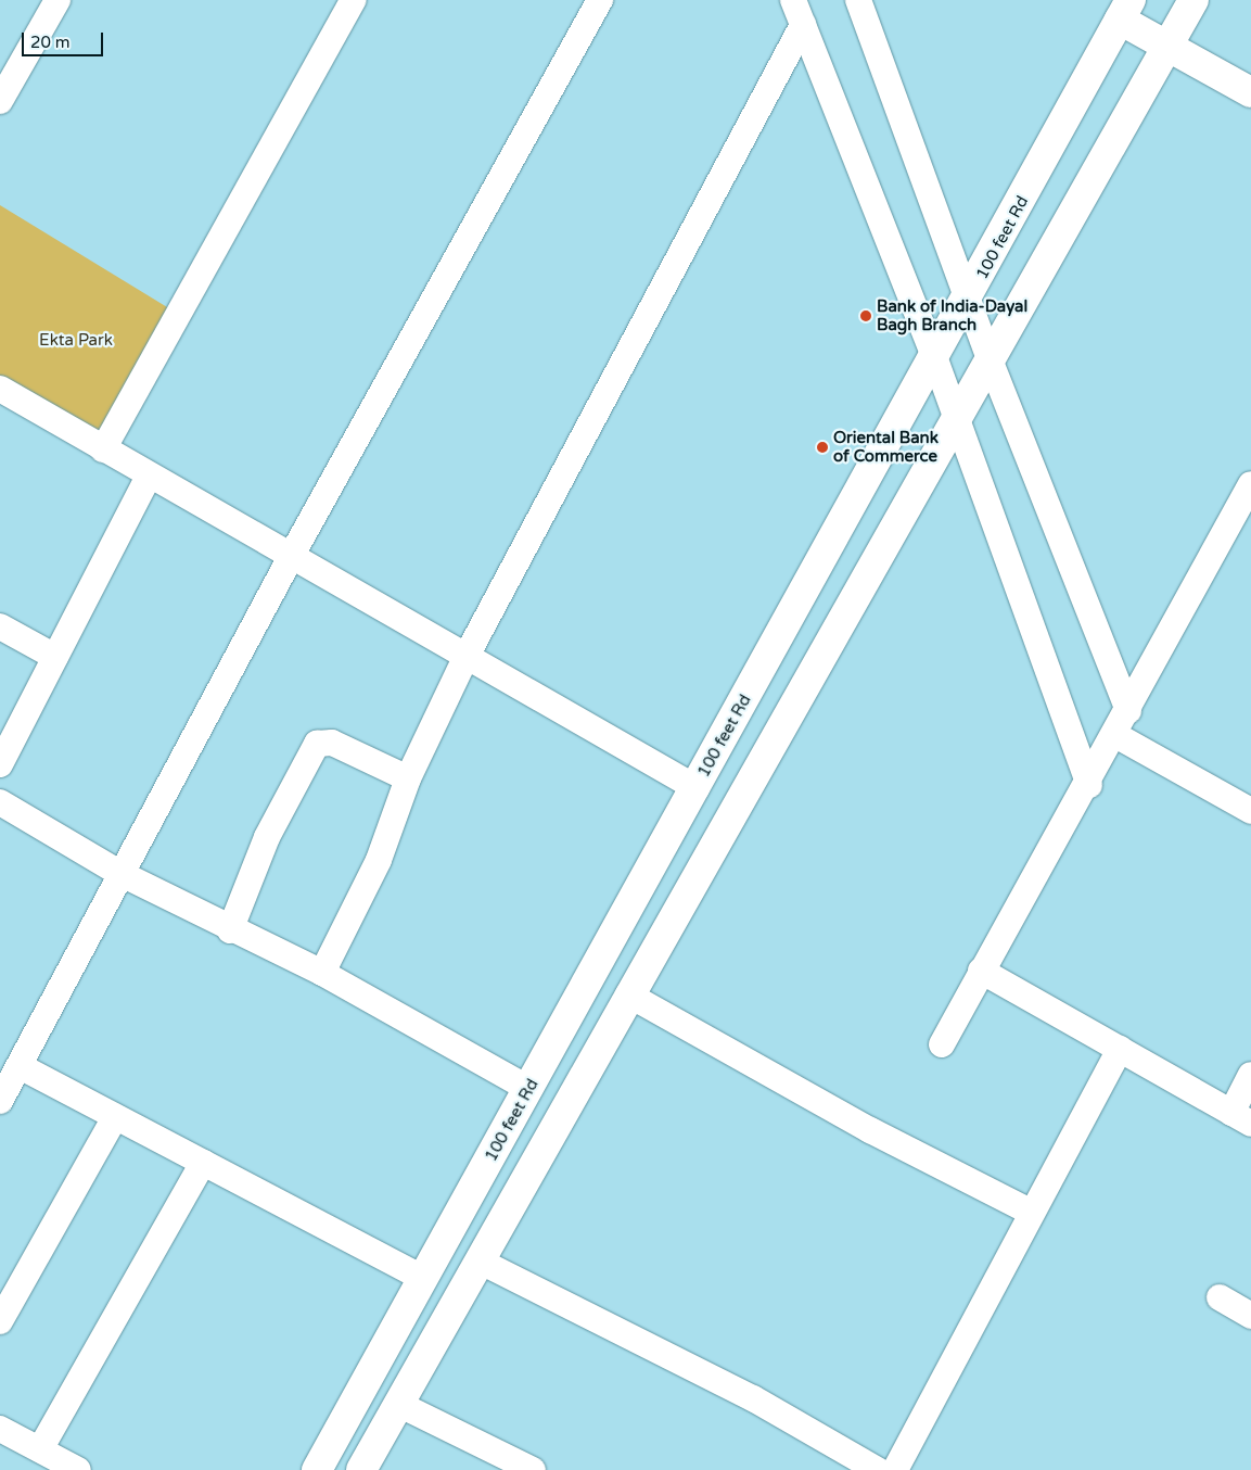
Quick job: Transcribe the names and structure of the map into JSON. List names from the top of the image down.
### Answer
{
  "streets": {
    "main road": ["100 feet Rd"]
  },
  "parks": ["Ekta Park"],
  "places": ["Bank of India-Dayal Bagh Branch", "Oriental Bank of Commerce"],
  "scale_bar": "20 m"
}
